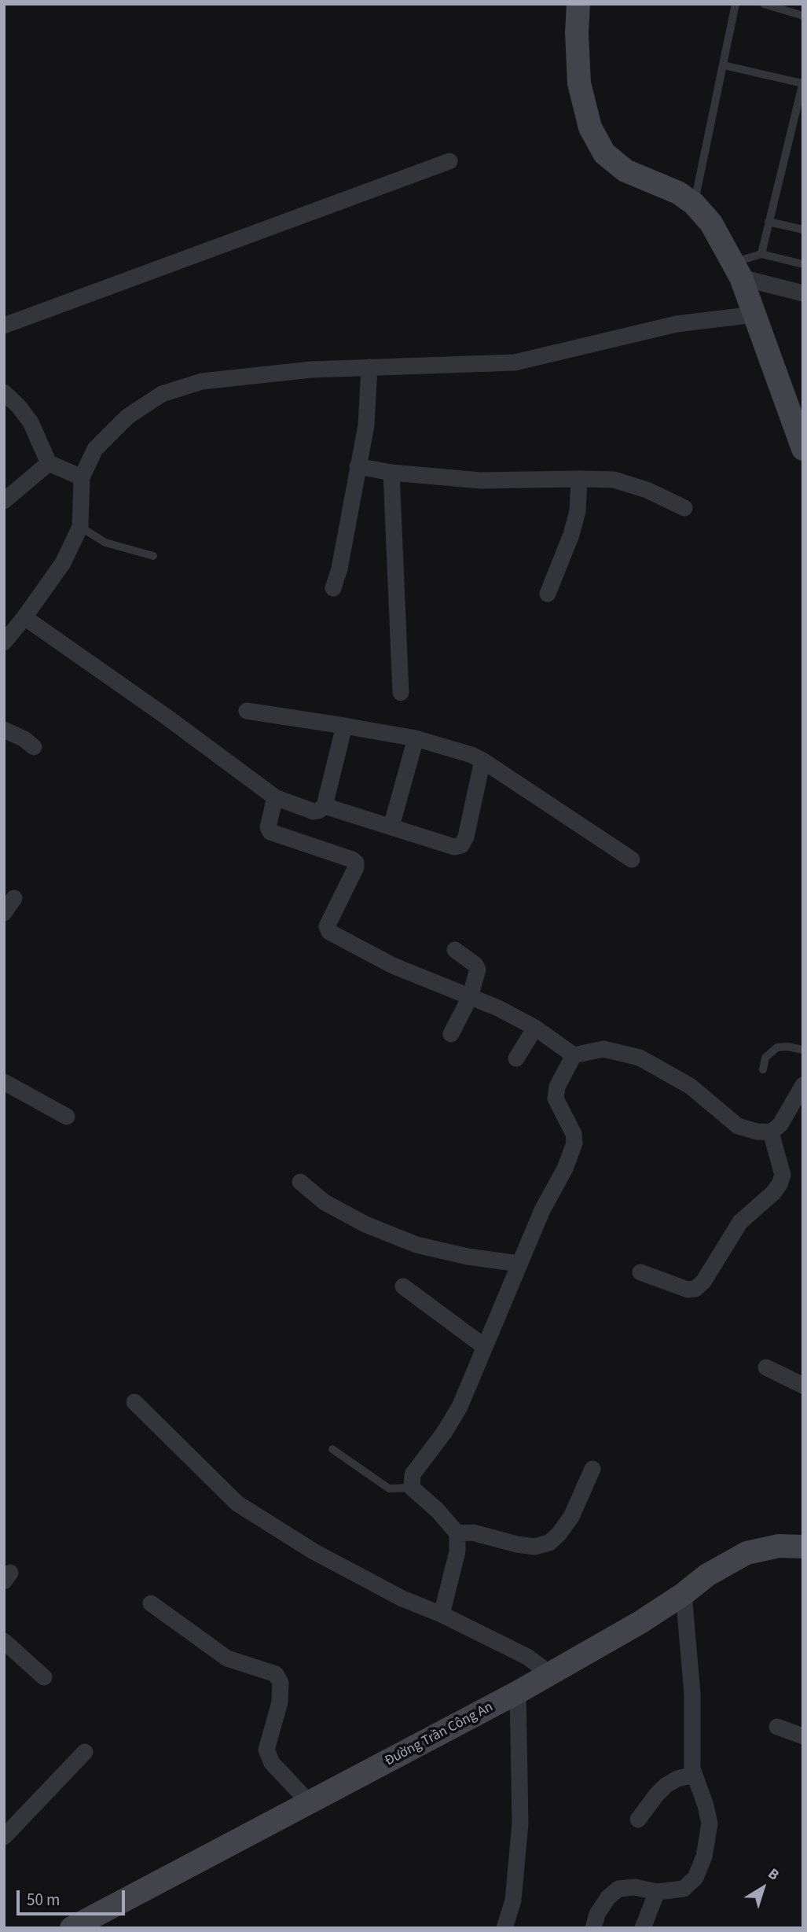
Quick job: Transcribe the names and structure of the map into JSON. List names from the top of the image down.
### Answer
{
  "streets": {
    "street": ["Đường Trần Công An"]
  },
  "scale_bar": "50 m",
  "north": "top right"
}
